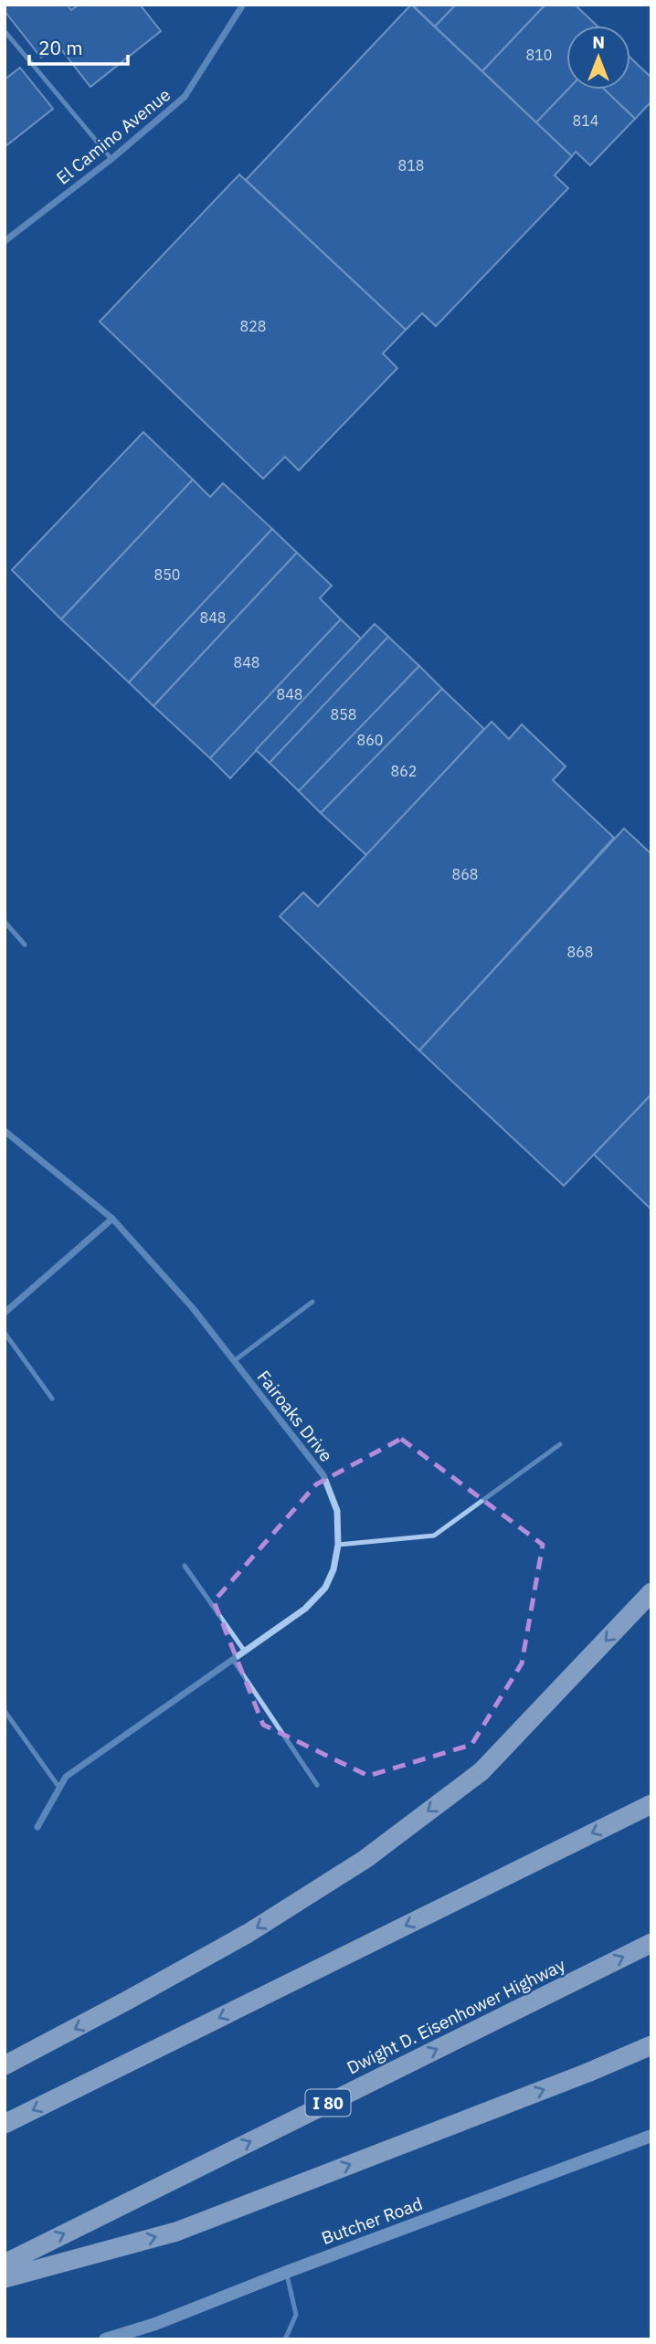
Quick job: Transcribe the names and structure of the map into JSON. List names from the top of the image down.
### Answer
{
  "streets": {
    "highway": ["Dwight D. Eisenhower Highway", "I 80"],
    "street": ["El Camino Avenue", "Fairoaks Drive", "Butcher Road"]
  },
  "house_numbers": [
    "810",
    "814",
    "818",
    "828",
    "850",
    "848",
    "848",
    "848",
    "858",
    "860",
    "862",
    "868",
    "868"
  ],
  "scale_bar": "20 m",
  "north": "top"
}
